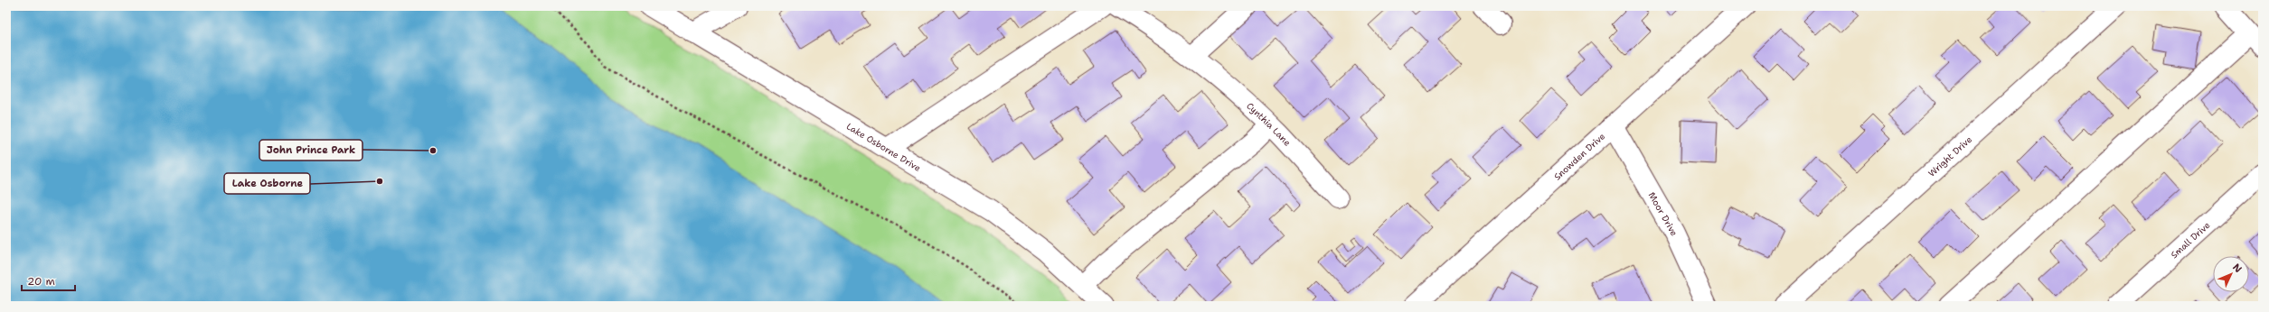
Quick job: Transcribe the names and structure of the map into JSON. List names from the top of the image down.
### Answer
{
  "streets": {
    "street": [
      "Cynthia Lane",
      "Lake Osborne Drive",
      "Snowden Drive",
      "Wright Drive",
      "Moor Drive",
      "Small Drive"
    ]
  },
  "crossings": [
    ["Snowden Drive", "Moor Drive"]
  ],
  "places": ["John Prince Park", "Lake Osborne"],
  "scale_bar": "20 m",
  "north": "top right"
}
